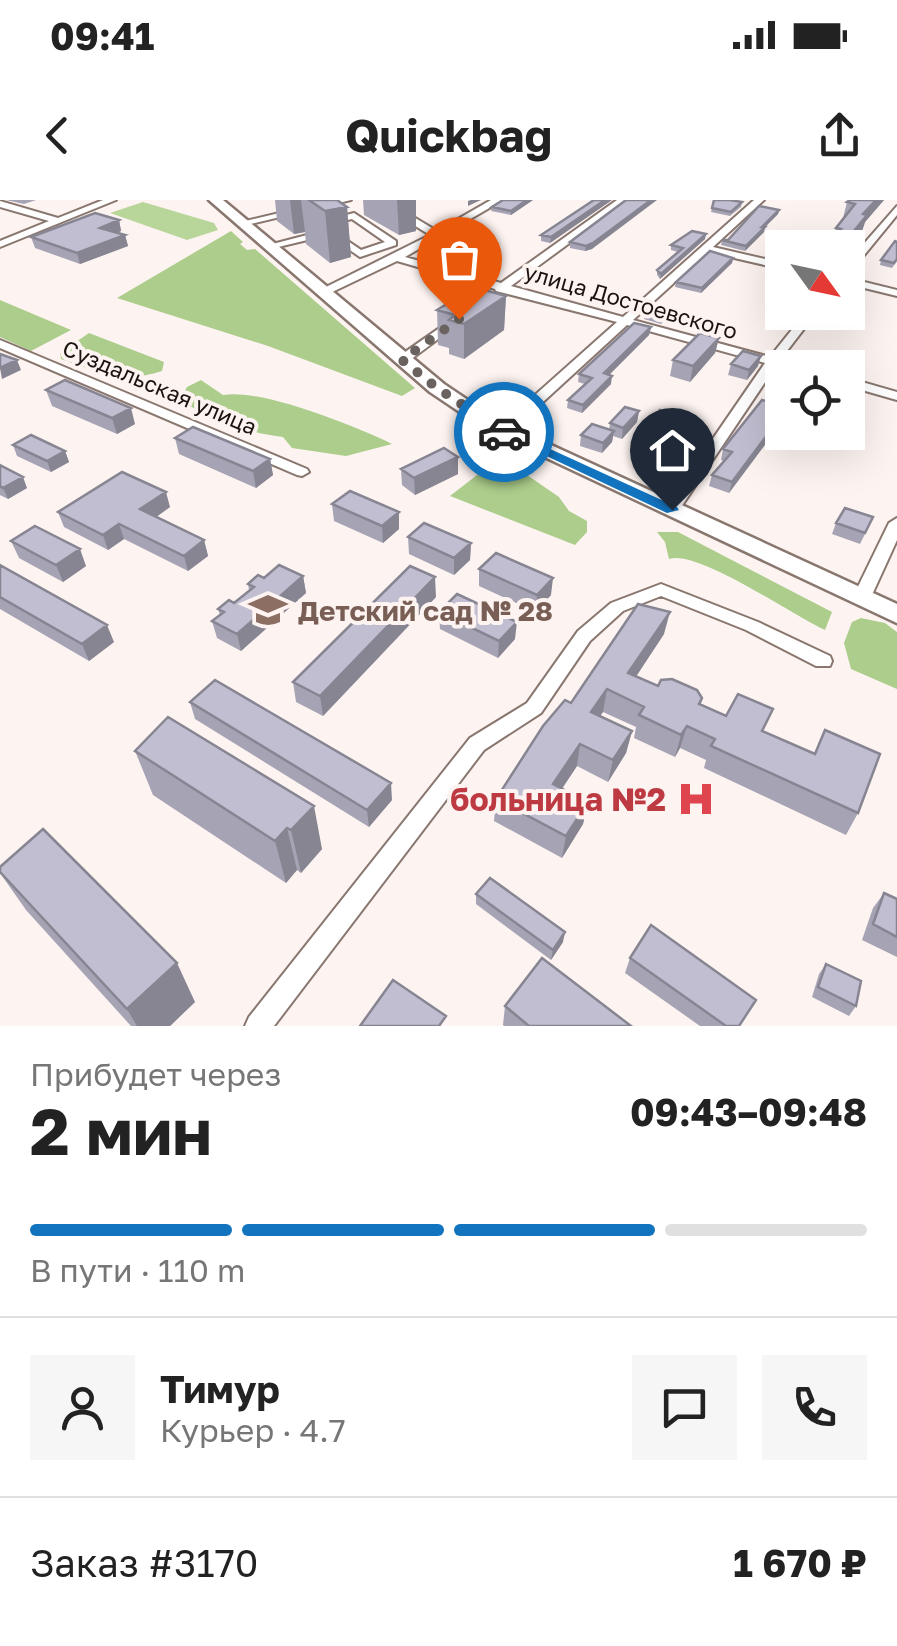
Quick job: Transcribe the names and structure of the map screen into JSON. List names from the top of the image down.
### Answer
{
  "streets": {
    "street": ["улица Достоевского", "Суздальская улица"]
  },
  "places": {
    "school or university": ["Детский сад № 28"],
    "hospital": ["больница №2"]
  },
  "north": "bottom right",
  "page": {
    "status": "09:41",
    "header": "Quickbag",
    "heading": ["2 мин", "Прибудет через", "09:43–09:48"],
    "panel": [
      "Тимур",
      "Курьер · 4.7",
      "Заказ #3170",
      "1 670 ₽"
    ],
    "bar": "В пути · 110 m"
  }
}
